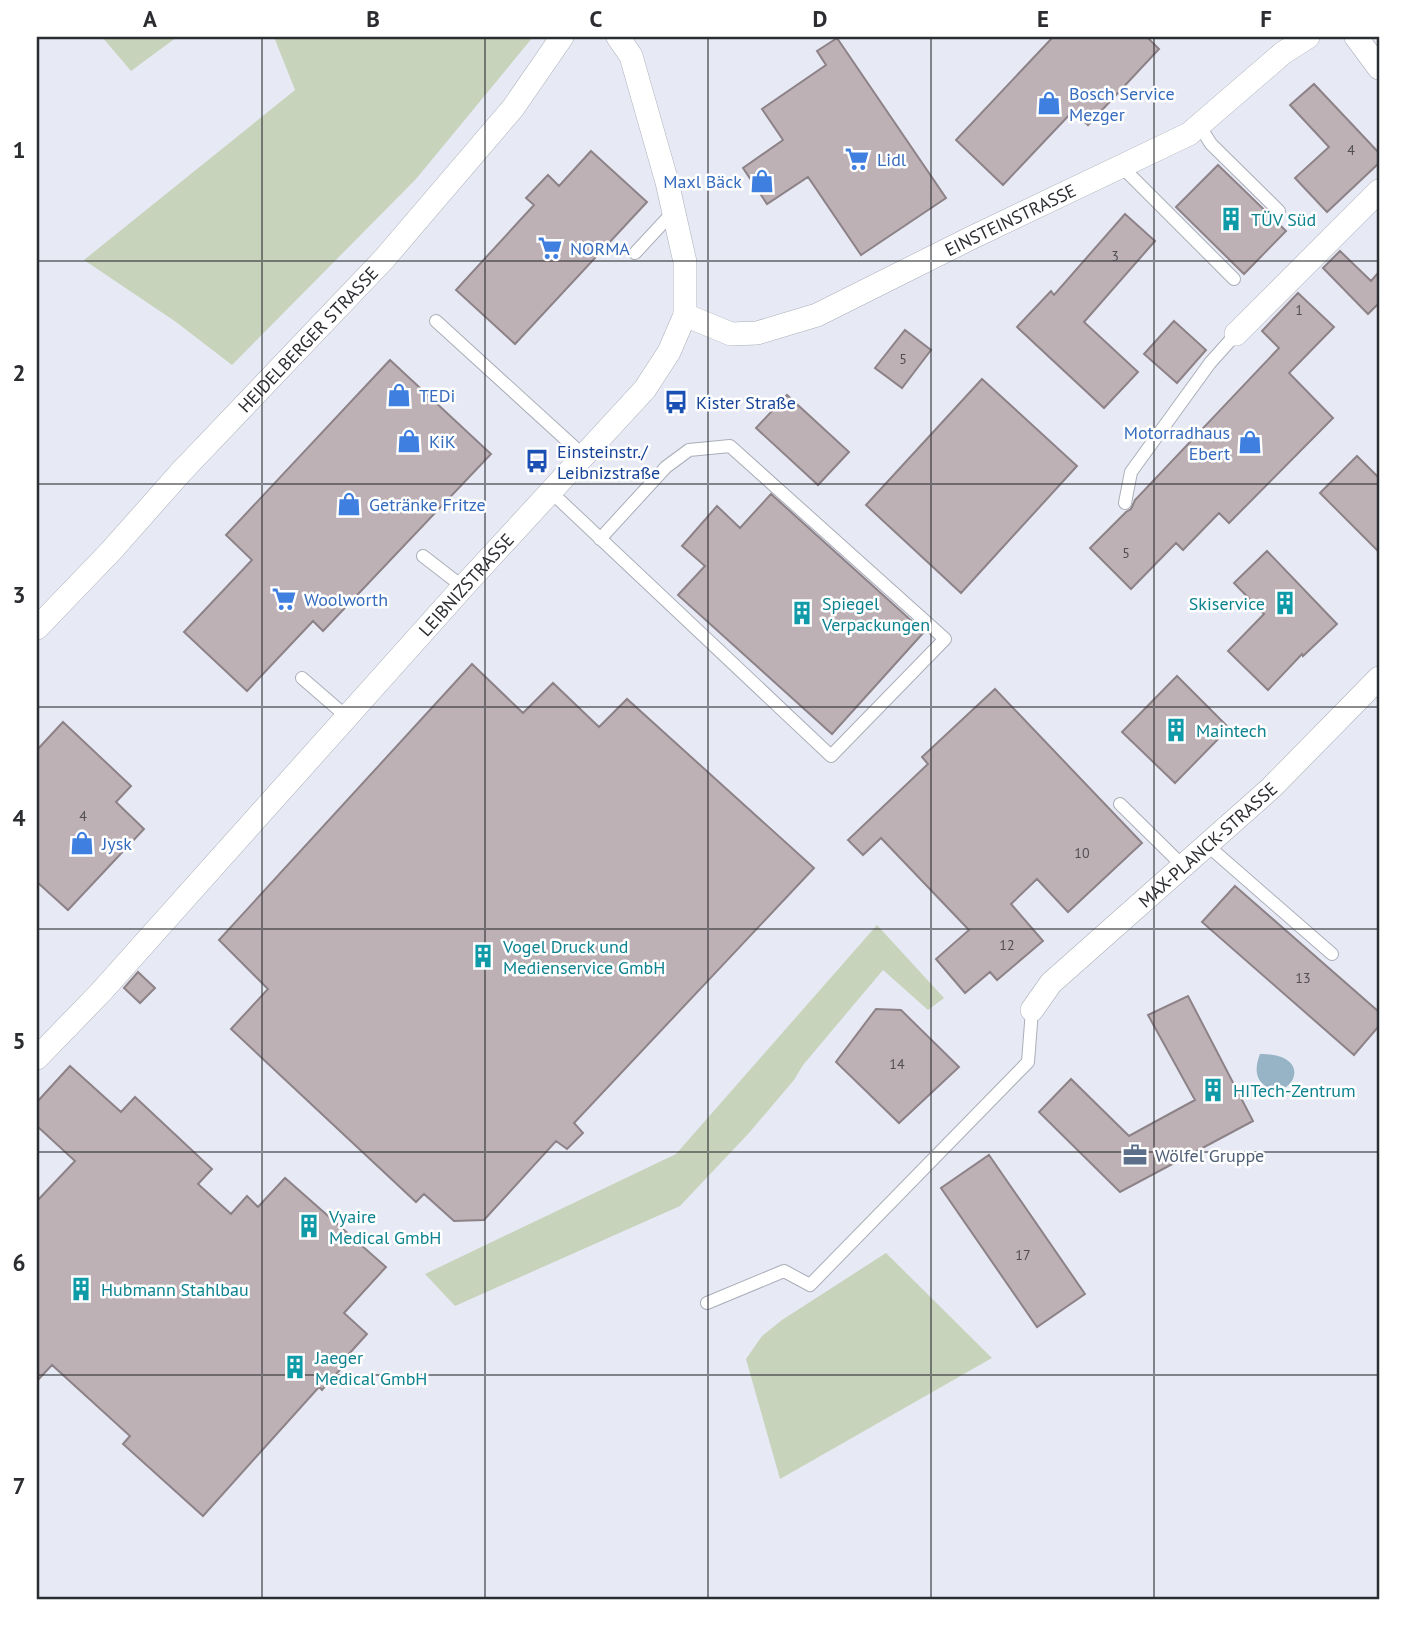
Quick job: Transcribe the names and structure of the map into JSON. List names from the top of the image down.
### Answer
{
  "streets": {
    "street": [
      "EINSTEINSTRASSE",
      "HEIDELBERGER STRASSE",
      "LEIBNIZSTRASSE",
      "MAX-PLANCK-STRASSE"
    ]
  },
  "crossings": [
    ["EINSTEINSTRASSE", "LEIBNIZSTRASSE"]
  ],
  "places": {
    "shop": [
      "Bosch Service Mezger",
      "Maxl Bäck",
      "TEDi",
      "KiK",
      "Motorradhaus Ebert",
      "Getränke Fritze",
      "Jysk"
    ],
    "supermarket": ["Lidl", "NORMA", "Woolworth"],
    "building": [
      "TÜV Süd",
      "Skiservice",
      "Spiegel Verpackungen",
      "Maintech",
      "Vogel Druck und Medienservice GmbH",
      "HITech-Zentrum",
      "Vyaire Medical GmbH",
      "Hubmann Stahlbau",
      "Jaeger Medical GmbH"
    ],
    "bus stop": ["Kister Straße", "Einsteinstr./ Leibnizstraße"],
    "office": ["Wölfel Gruppe"]
  },
  "house_numbers": [
    "4",
    "3",
    "1",
    "5",
    "5",
    "4",
    "10",
    "12",
    "13",
    "14",
    "17"
  ],
  "grid": {
    "columns": [
      "A",
      "B",
      "C",
      "D",
      "E",
      "F"
    ],
    "rows": [
      "1",
      "2",
      "3",
      "4",
      "5",
      "6",
      "7"
    ]
  }
}
